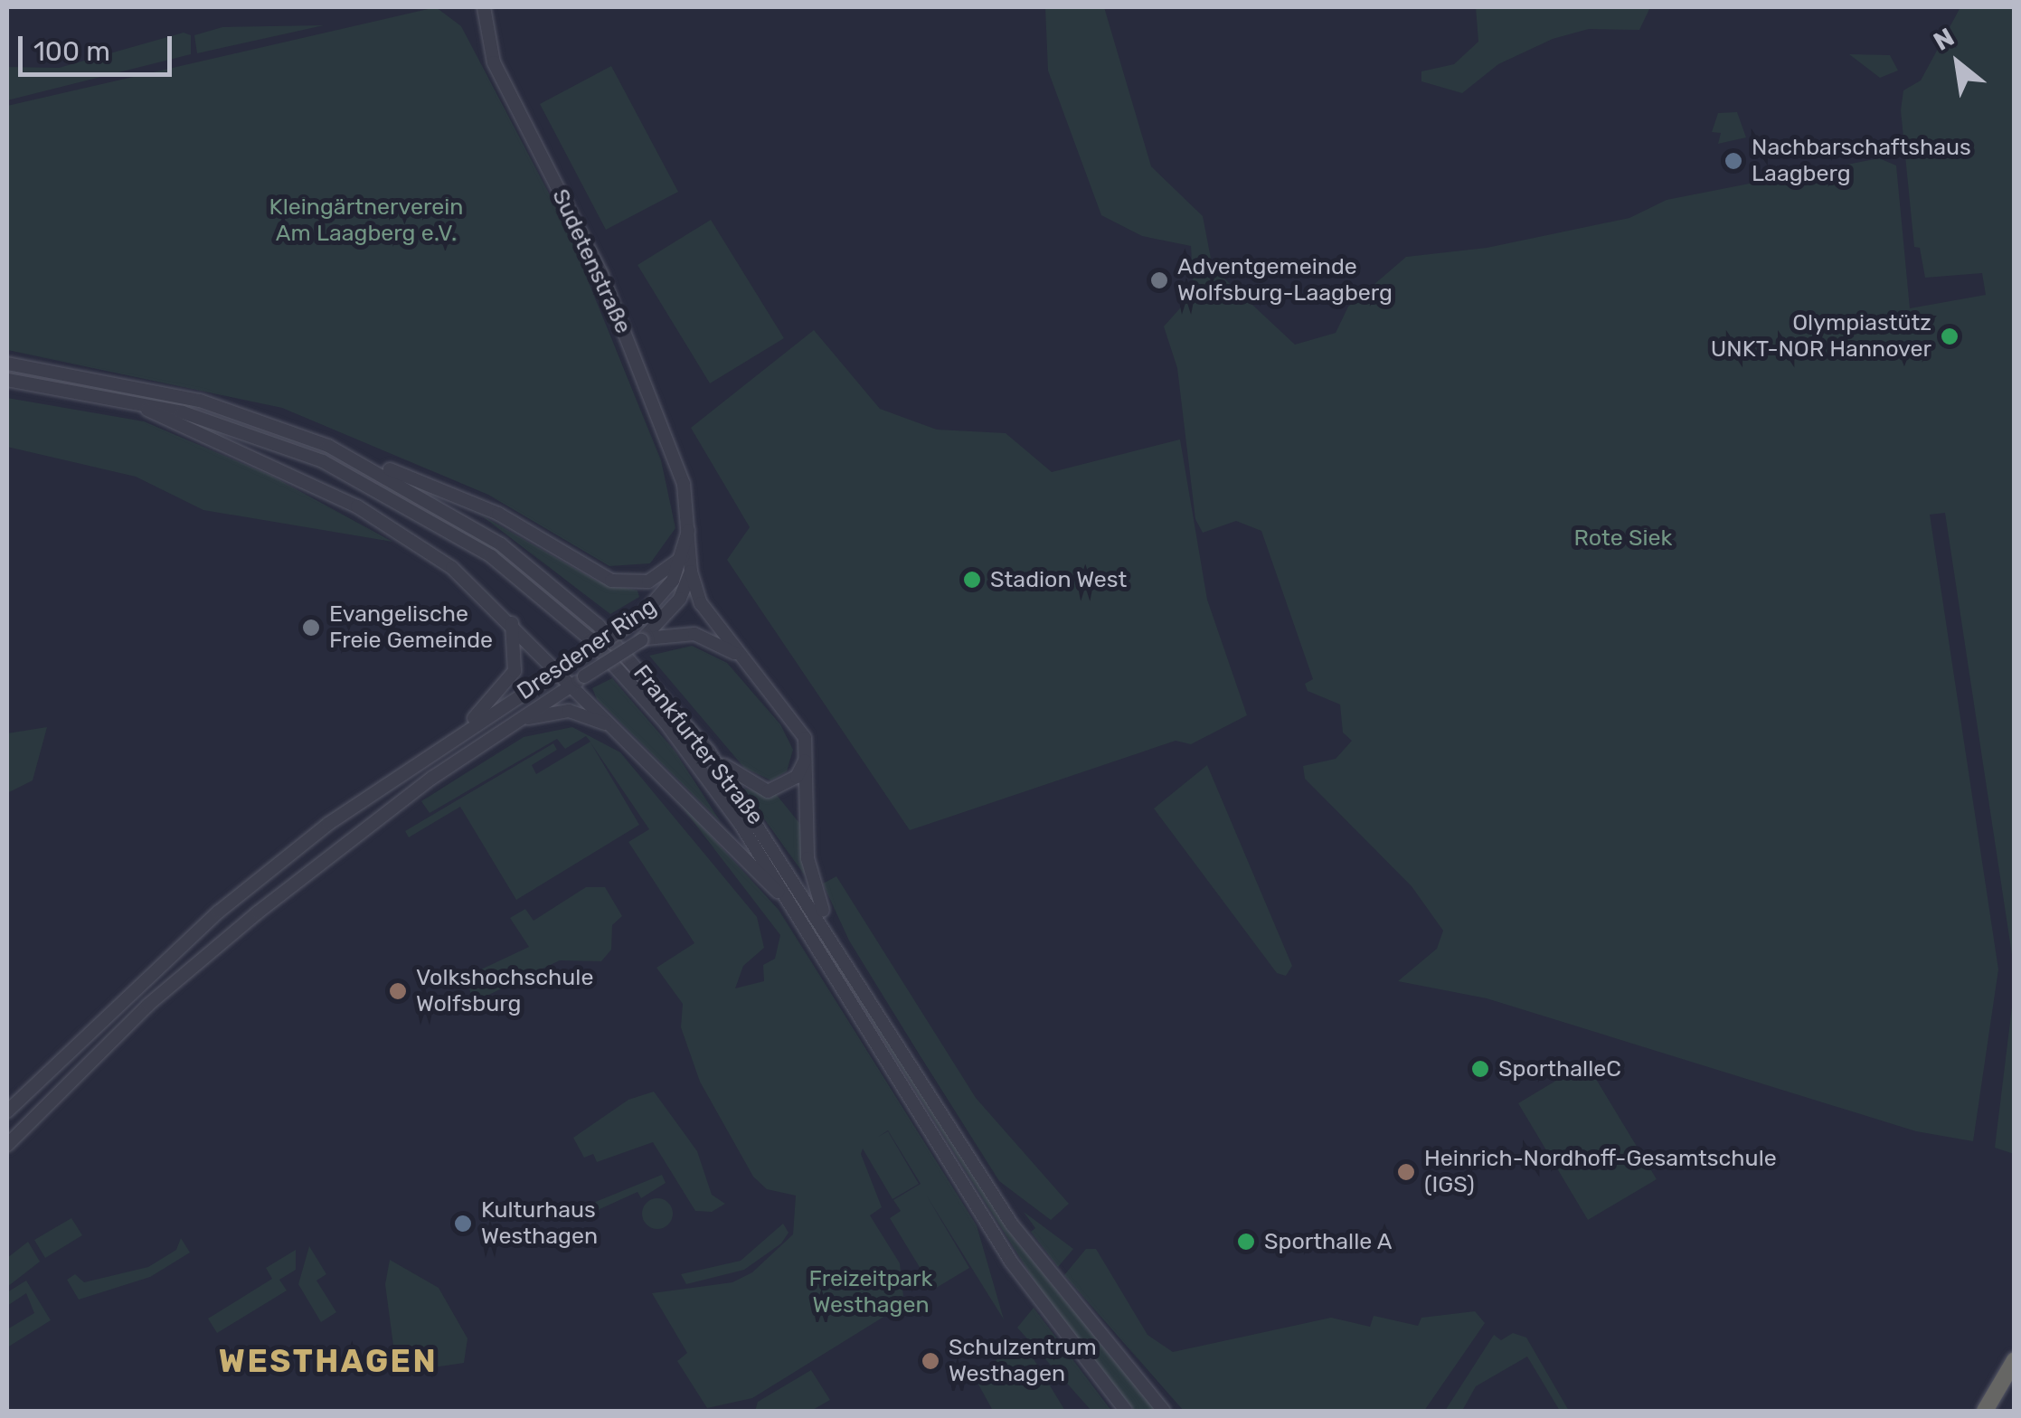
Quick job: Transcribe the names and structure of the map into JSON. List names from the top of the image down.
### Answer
{
  "streets": {
    "street": ["Sudetenstraße", "Dresdener Ring", "Frankfurter Straße"]
  },
  "crossings": [
    ["Sudetenstraße", "Dresdener Ring"]
  ],
  "districts": ["WESTHAGEN"],
  "parks": ["Kleingärtnerverein Am Laagberg e.V.", "Rote Siek", "Freizeitpark Westhagen"],
  "places": [
    "Nachbarschaftshaus Laagberg",
    "Adventgemeinde Wolfsburg-Laagberg",
    "Olympiastütz UNKT-NOR Hannover",
    "Stadion West",
    "Evangelische Freie Gemeinde",
    "Volkshochschule Wolfsburg",
    "SporthalleC",
    "Heinrich-Nordhoff-Gesamtschule (IGS)",
    "Kulturhaus Westhagen",
    "Sporthalle A",
    "Schulzentrum Westhagen"
  ],
  "scale_bar": "100 m",
  "north": "top left"
}
